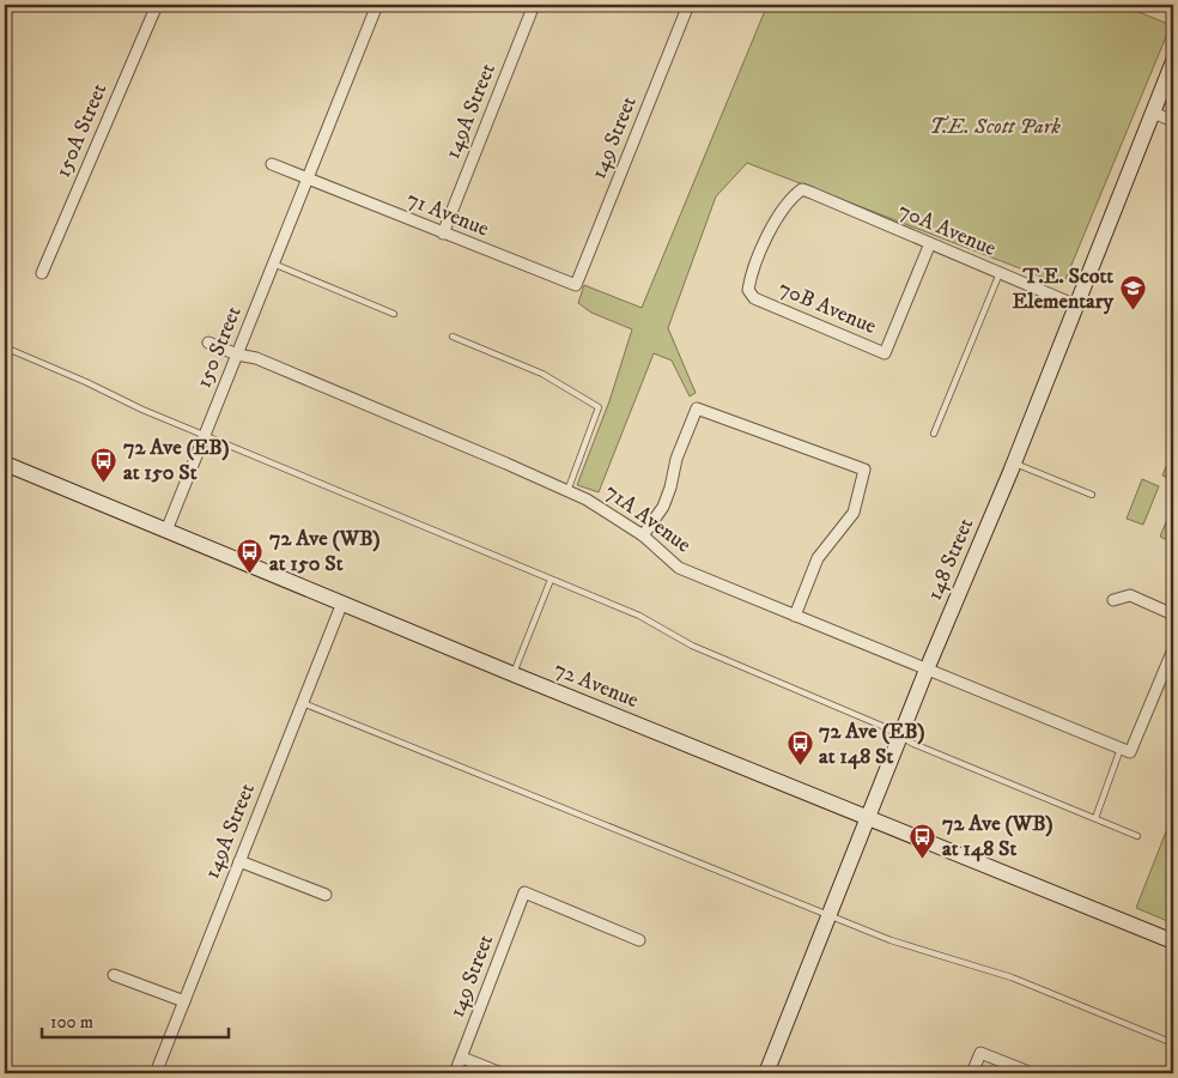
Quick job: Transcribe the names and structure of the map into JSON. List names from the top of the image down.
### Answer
{
  "streets": {
    "main road": ["148 Street", "72 Avenue"],
    "street": [
      "149A Street",
      "150A Street",
      "149 Street",
      "71 Avenue",
      "70A Avenue",
      "70B Avenue",
      "150 Street",
      "71A Avenue"
    ]
  },
  "crossings": [
    ["149A Street", "71 Avenue"],
    ["149A Street", "72 Avenue"],
    ["149 Street", "71 Avenue"],
    ["71 Avenue", "150 Street"],
    ["70A Avenue", "70B Avenue"],
    ["70A Avenue", "148 Street"],
    ["150 Street", "71A Avenue"],
    ["150 Street", "72 Avenue"],
    ["71A Avenue", "148 Street"],
    ["148 Street", "72 Avenue"]
  ],
  "parks": ["T.E. Scott Park"],
  "places": {
    "school or university": ["T.E. Scott Elementary"],
    "bus stop": [
      "72 Ave (EB) at 150 St",
      "72 Ave (WB) at 150 St",
      "72 Ave (EB) at 148 St",
      "72 Ave (WB) at 148 St"
    ]
  },
  "scale_bar": "100 m"
}
